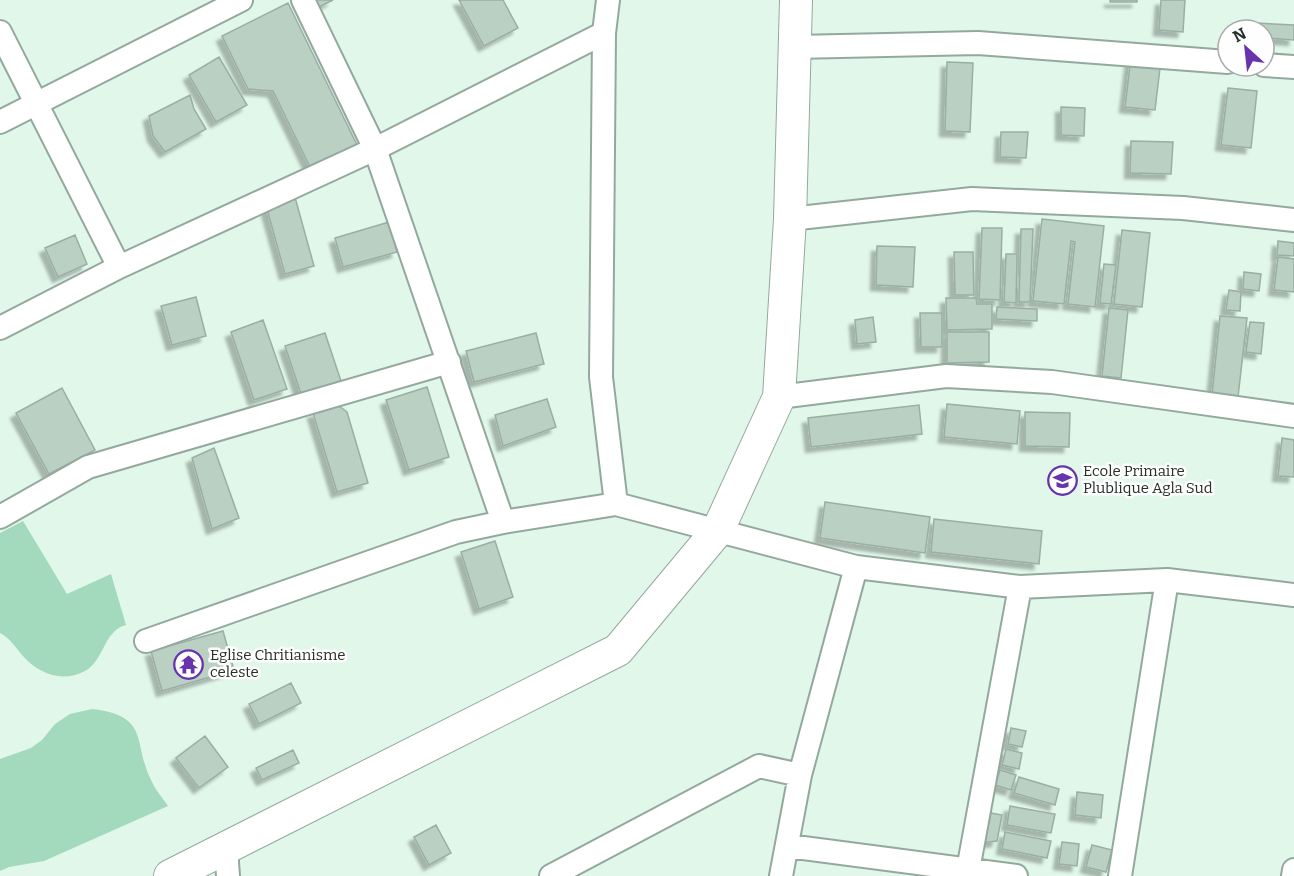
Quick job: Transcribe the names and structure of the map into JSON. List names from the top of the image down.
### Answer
{
  "places": {
    "school or university": ["Ecole Primaire Plublique Agla Sud"],
    "temple": ["Eglise Chritianisme celeste"]
  },
  "north": "top left"
}
